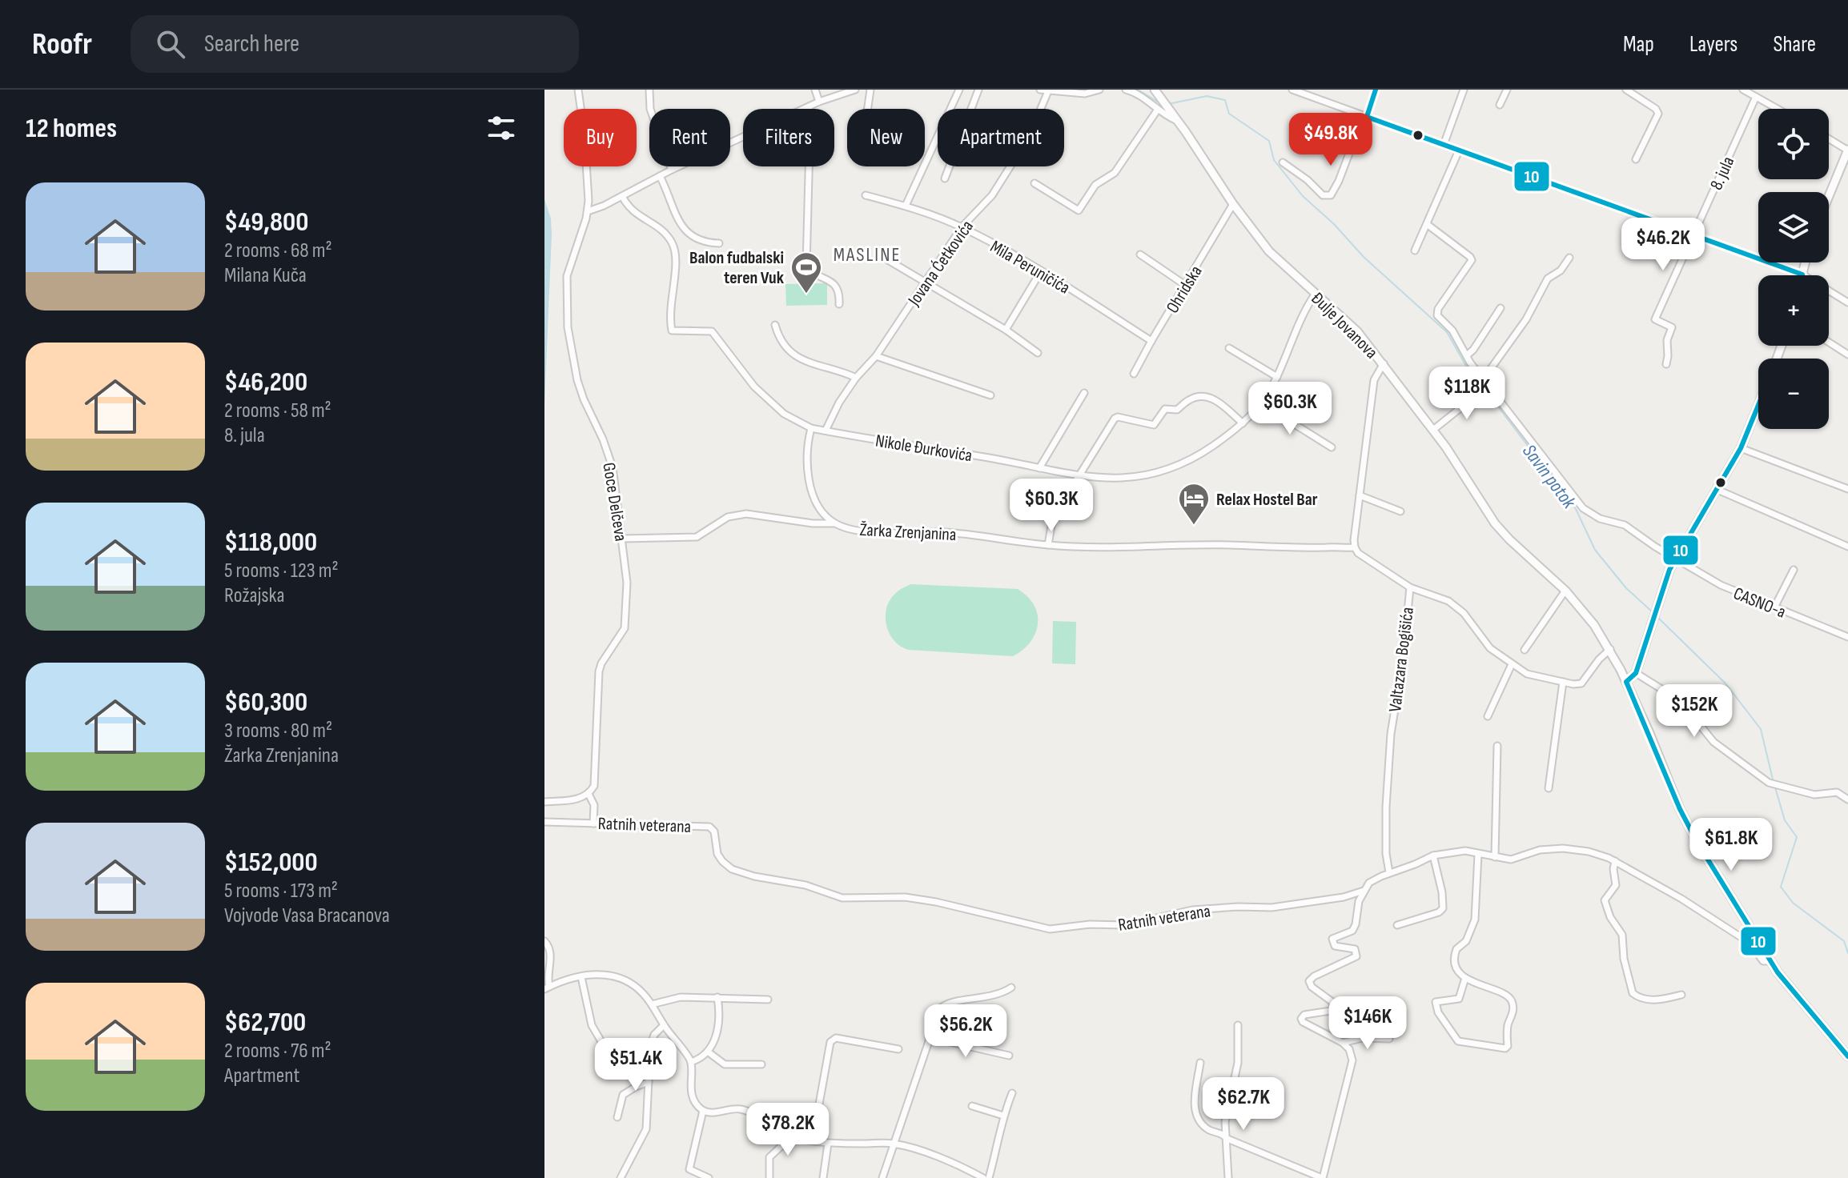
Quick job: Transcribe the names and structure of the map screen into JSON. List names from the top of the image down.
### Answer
{
  "streets": {
    "street": [
      "8. jula",
      "Jovana Ćetkovića",
      "Mila Peruničića",
      "Ohridska",
      "Đulje Jovanova",
      "Nikole Đurkovića",
      "Goce Delčeva",
      "Žarka Zrenjanina",
      "CASNO-a",
      "Valtazara Bogišića",
      "Ratnih veterana"
    ]
  },
  "crossings": [
    ["Jovana Ćetkovića", "Mila Peruničića"],
    ["Jovana Ćetkovića", "Nikole Đurkovića"],
    ["Mila Peruničića", "Ohridska"],
    ["Ohridska", "Đulje Jovanova"],
    ["Đulje Jovanova", "Nikole Đurkovića"],
    ["Đulje Jovanova", "Ratnih veterana"],
    ["Nikole Đurkovića", "Žarka Zrenjanina"],
    ["Žarka Zrenjanina", "Valtazara Bogišića"],
    ["Valtazara Bogišića", "Ratnih veterana"]
  ],
  "districts": ["MASLINE"],
  "water": ["Savin potok"],
  "places": {
    "sports": ["Balon fudbalski teren Vuk"],
    "hotel": ["Relax Hostel Bar"]
  },
  "lines": ["transit line 10"],
  "page": {
    "header": "Roofr",
    "search": "Search here",
    "nav": ["Map", "Layers", "Share"],
    "heading": "12 homes",
    "map_buttons": ["+", "−"],
    "chip": [
      "Buy",
      "Rent",
      "Filters",
      "New",
      "Apartment"
    ],
    "price": [
      "$49.8K",
      "$46.2K",
      "$118K",
      "$60.3K",
      "$60.3K",
      "$152K",
      "$61.8K",
      "$146K",
      "$56.2K",
      "$51.4K",
      "$62.7K",
      "$78.2K"
    ],
    "list": [
      {
        "name": "$49,800",
        "note": "2 rooms · 68 m² · Milana Kuča"
      },
      {
        "name": "$46,200",
        "note": "2 rooms · 58 m² · 8. jula"
      },
      {
        "name": "$118,000",
        "note": "5 rooms · 123 m² · Rožajska"
      },
      {
        "name": "$60,300",
        "note": "3 rooms · 80 m² · Žarka Zrenjanina"
      },
      {
        "name": "$152,000",
        "note": "5 rooms · 173 m² · Vojvode Vasa Bracanova"
      },
      {
        "name": "$62,700",
        "note": "2 rooms · 76 m² · Apartment"
      }
    ]
  }
}
